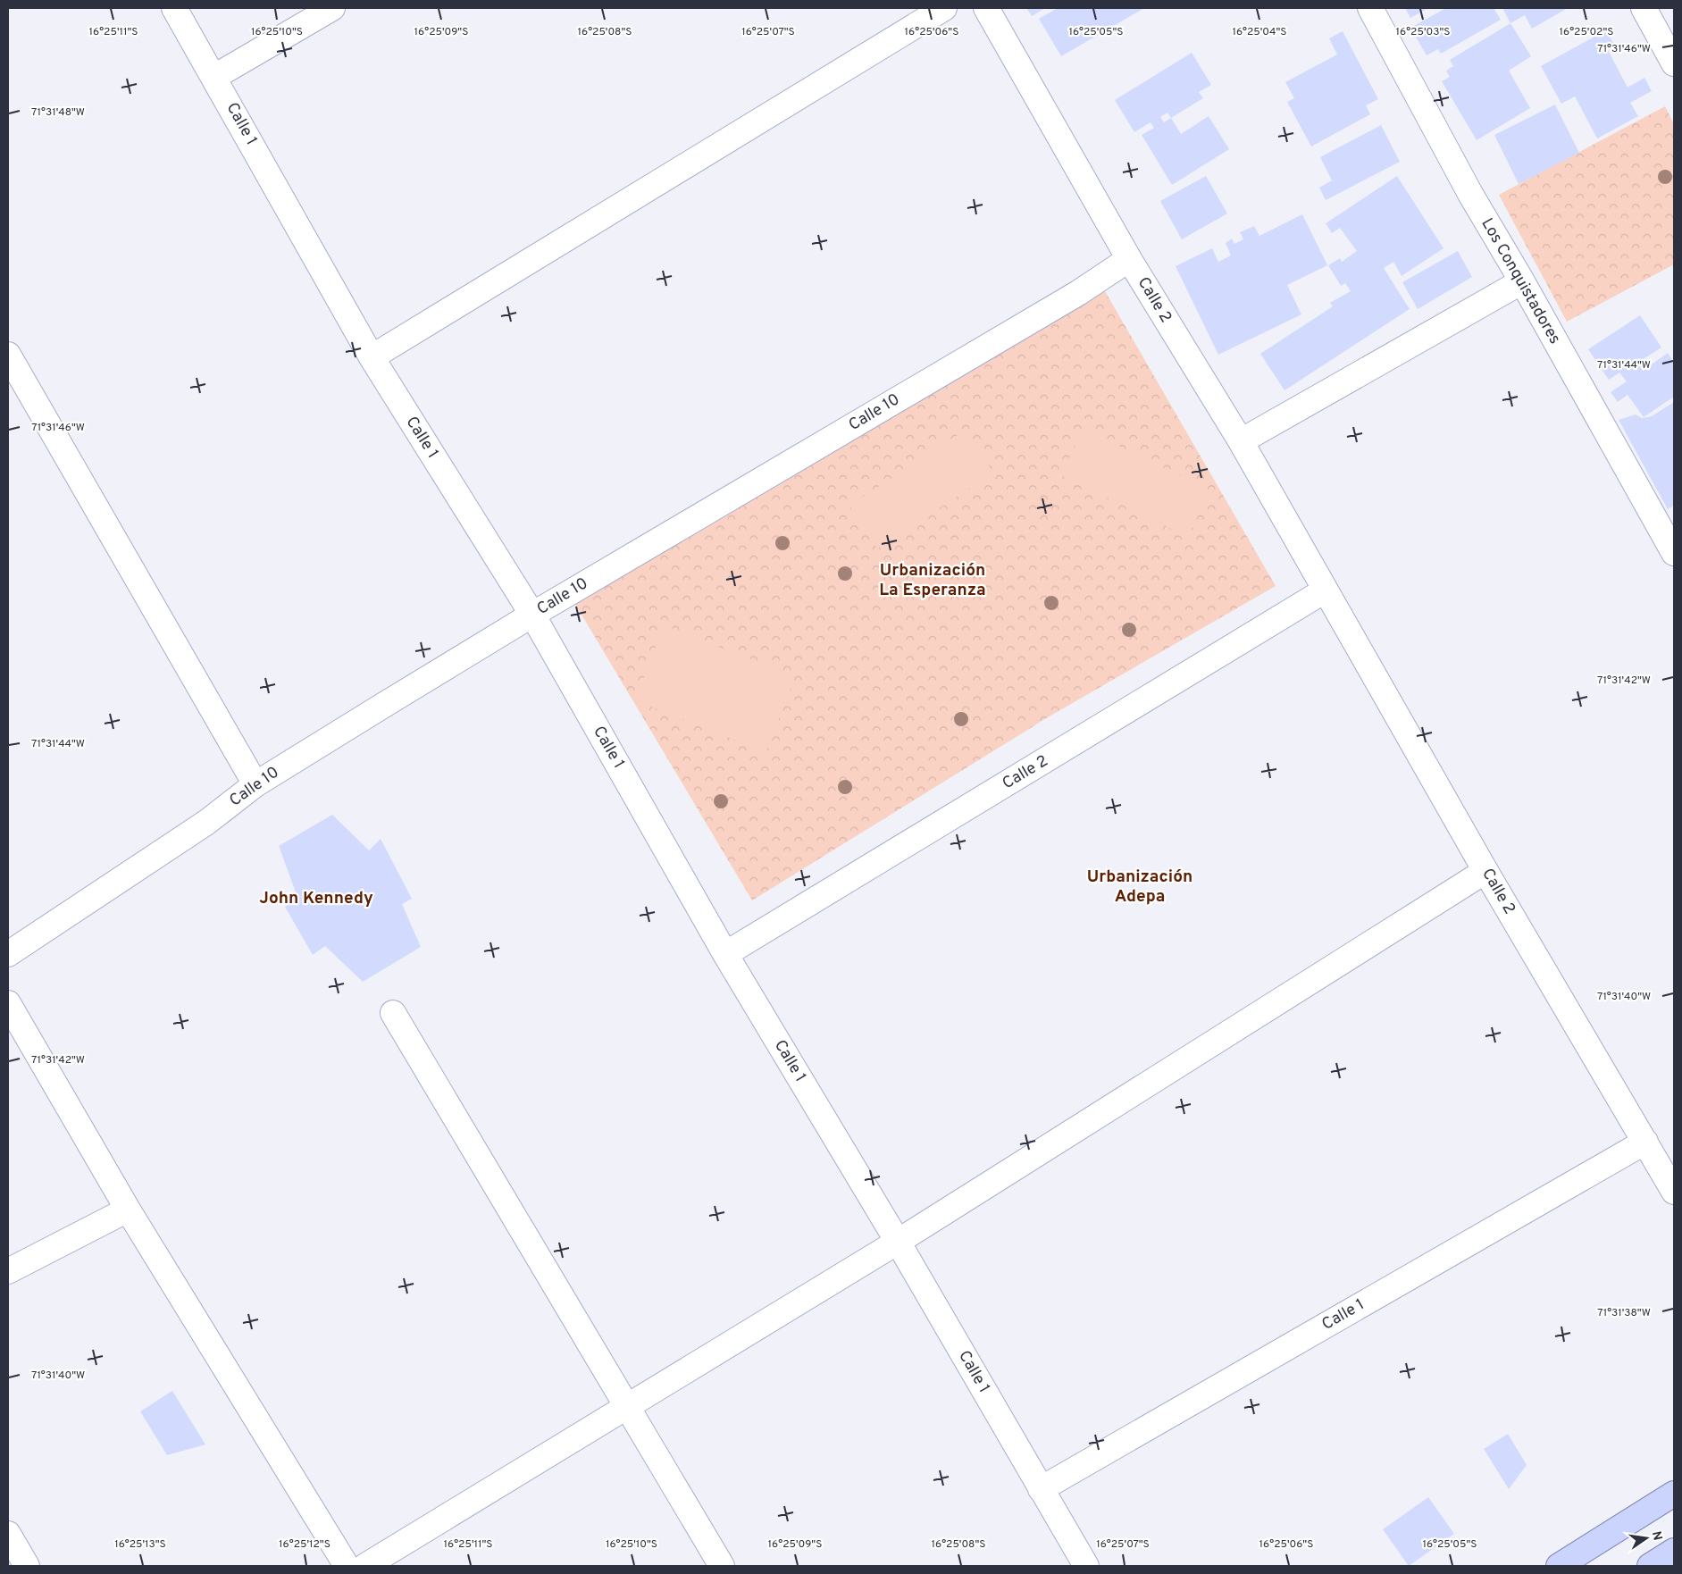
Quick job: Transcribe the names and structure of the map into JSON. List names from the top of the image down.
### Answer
{
  "streets": {
    "street": [
      "Calle 1",
      "Los Conquistadores",
      "Calle 2",
      "Calle 10"
    ]
  },
  "crossings": [
    ["Calle 1", "Calle 2"],
    ["Calle 1", "Calle 10"],
    ["Calle 2", "Calle 10"]
  ],
  "districts": ["Urbanización La Esperanza", "Urbanización Adepa", "John Kennedy"],
  "north": "right",
  "coordinates": [
    "16°25'11\"S",
    "16°25'10\"S",
    "16°25'09\"S",
    "16°25'08\"S",
    "16°25'07\"S",
    "16°25'06\"S",
    "16°25'05\"S",
    "16°25'04\"S",
    "16°25'03\"S",
    "16°25'02\"S",
    "71°31'46\"W",
    "71°31'48\"W",
    "71°31'44\"W",
    "71°31'42\"W",
    "71°31'40\"W",
    "71°31'38\"W",
    "16°25'13\"S",
    "16°25'12\"S"
  ]
}
